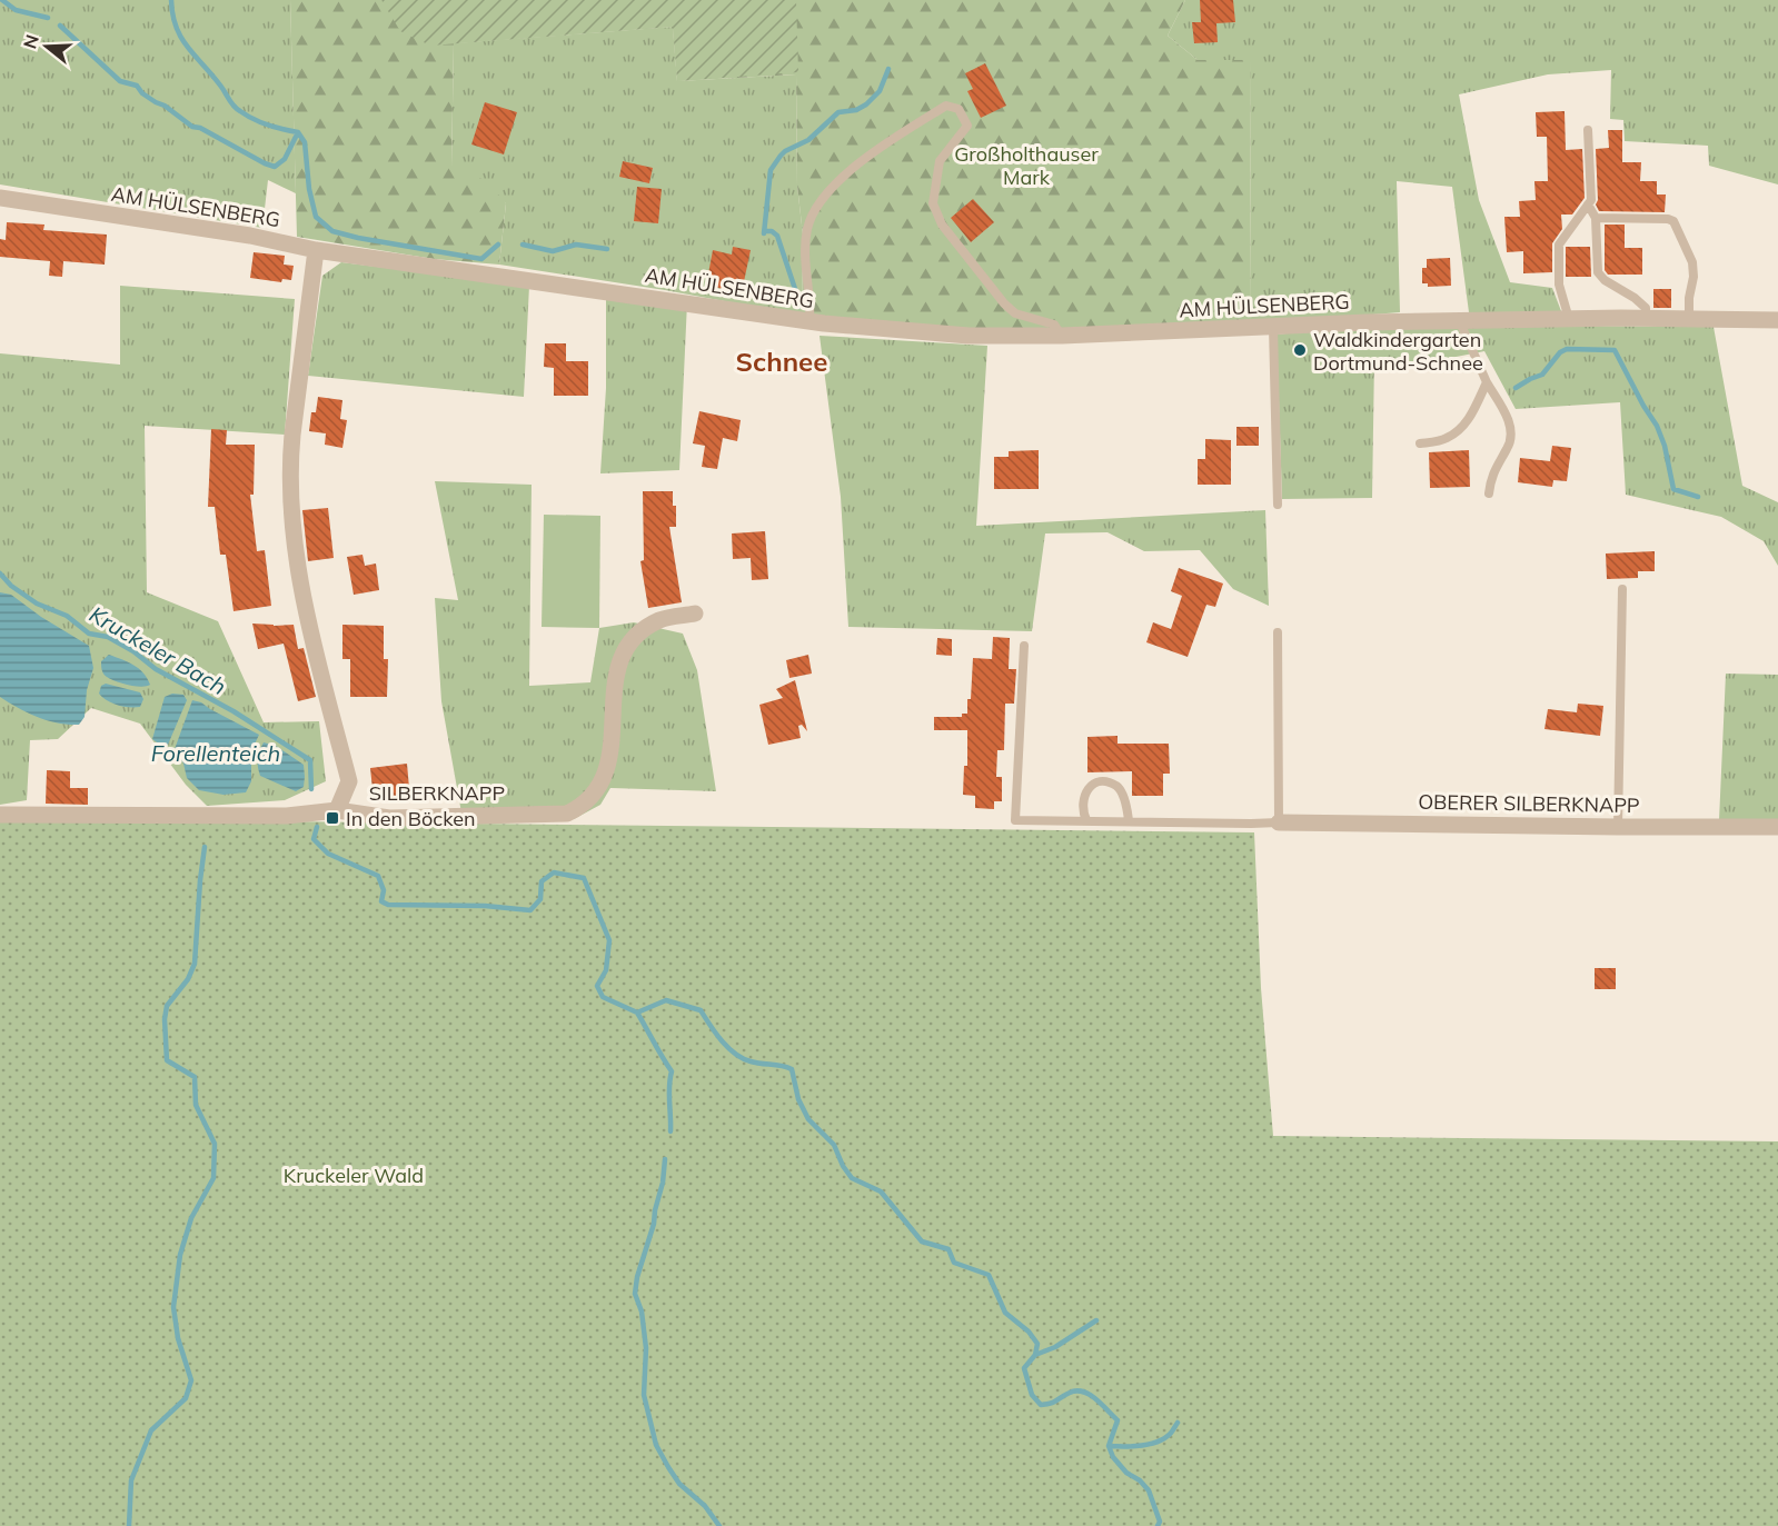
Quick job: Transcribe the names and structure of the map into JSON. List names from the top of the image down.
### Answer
{
  "streets": {
    "street": ["AM HÜLSENBERG", "SILBERKNAPP", "OBERER SILBERKNAPP"]
  },
  "districts": ["Schnee"],
  "water": ["Kruckeler Bach", "Forellenteich"],
  "parks": ["Großholthauser Mark", "Kruckeler Wald"],
  "places": {
    "other": ["Waldkindergarten Dortmund-Schnee"],
    "transit": ["In den Böcken"]
  },
  "north": "left"
}
